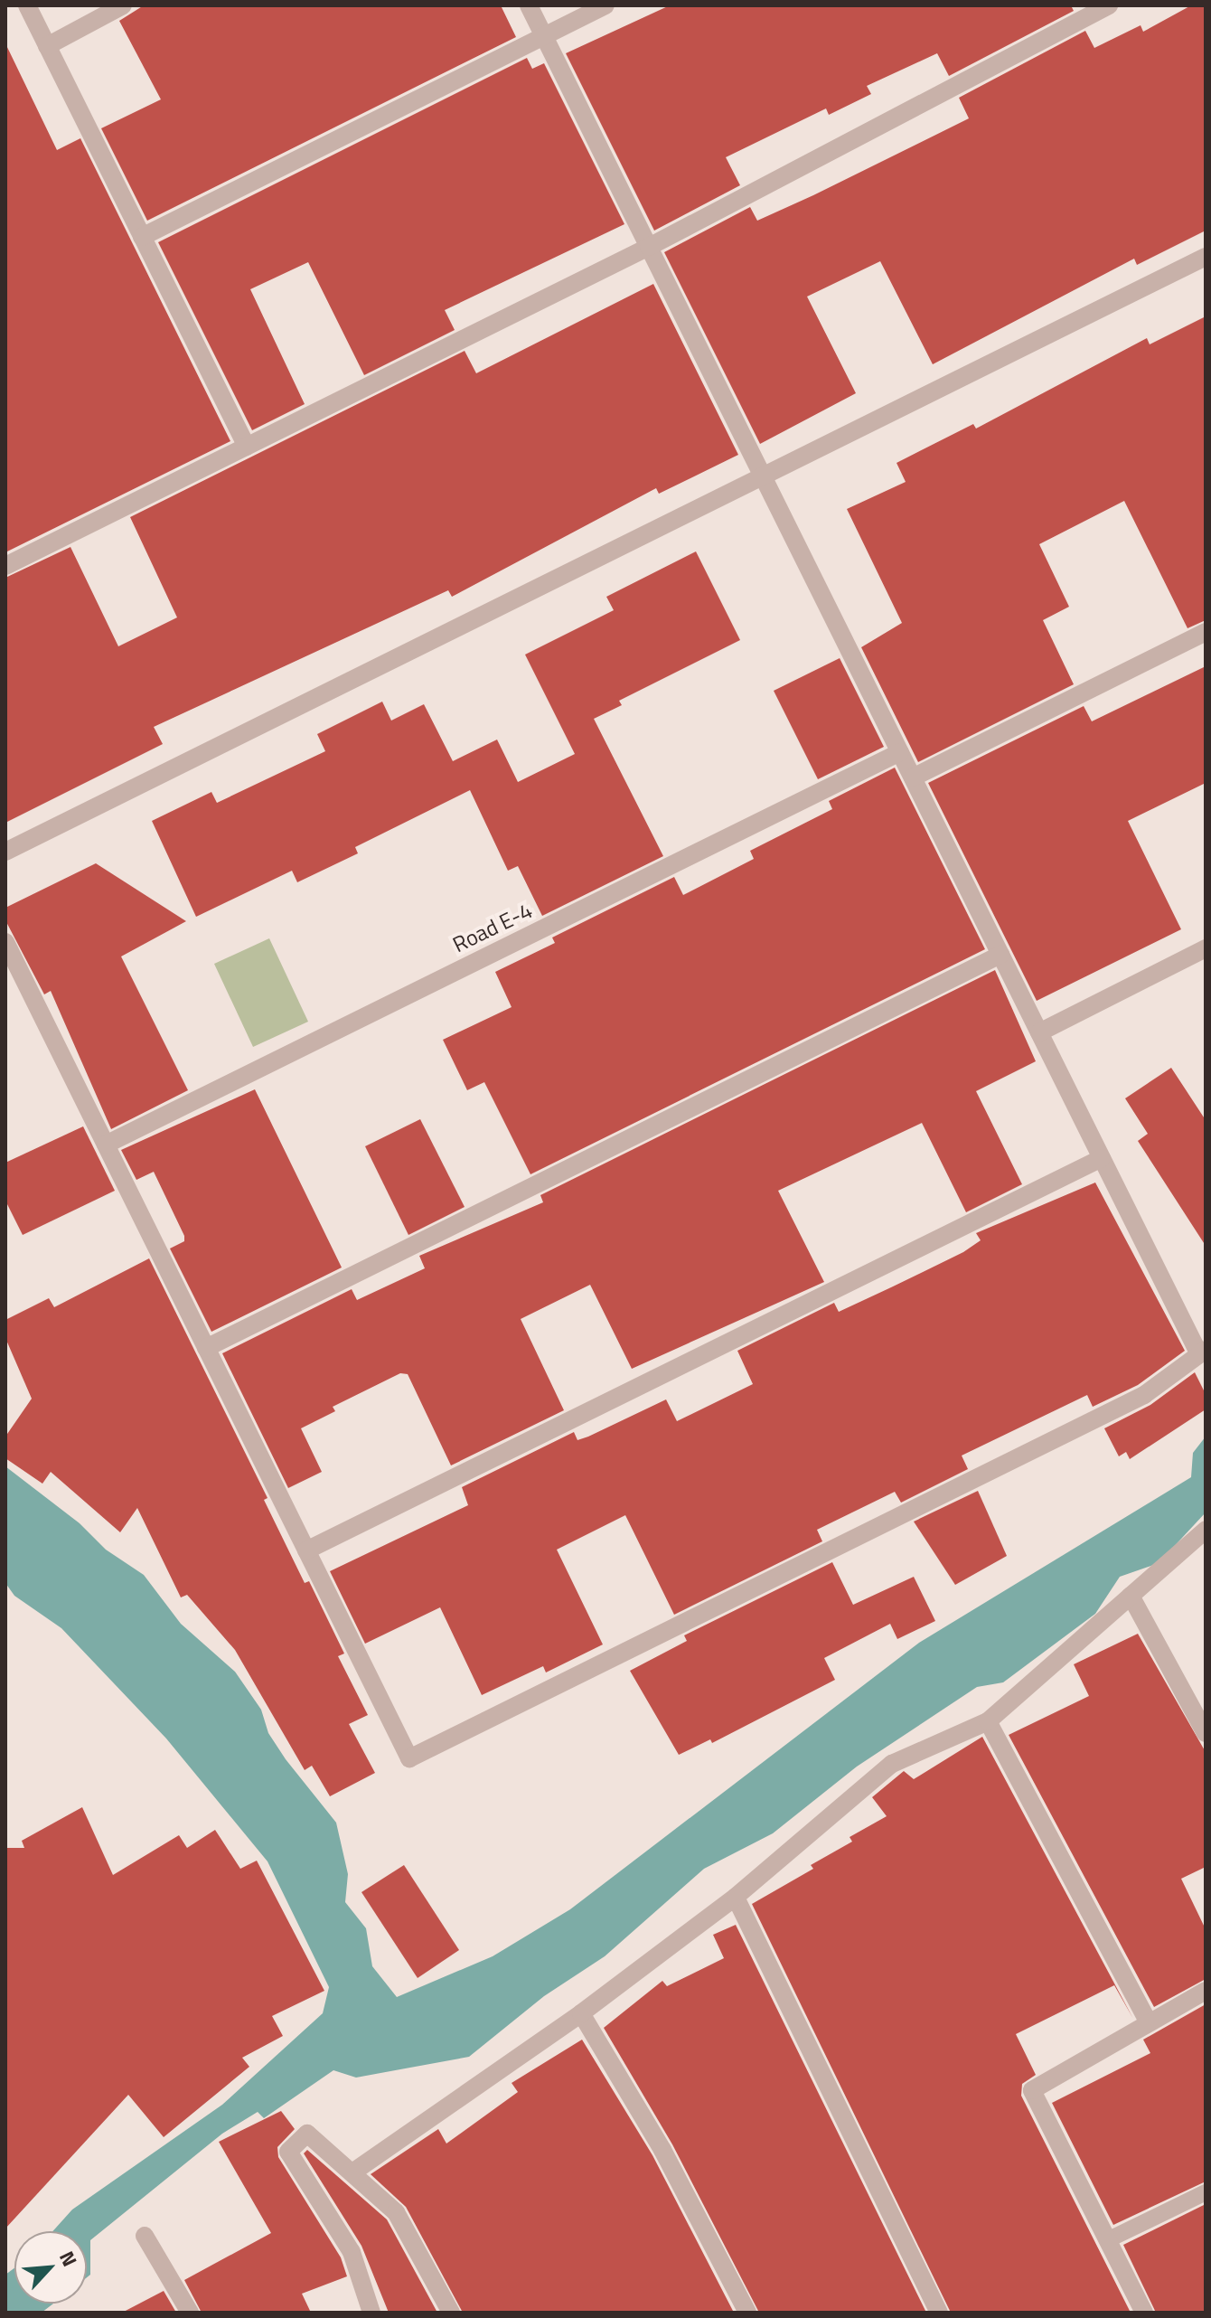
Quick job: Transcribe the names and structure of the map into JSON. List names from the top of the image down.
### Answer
{
  "streets": {
    "street": ["Road E-4"]
  },
  "north": "top right"
}
